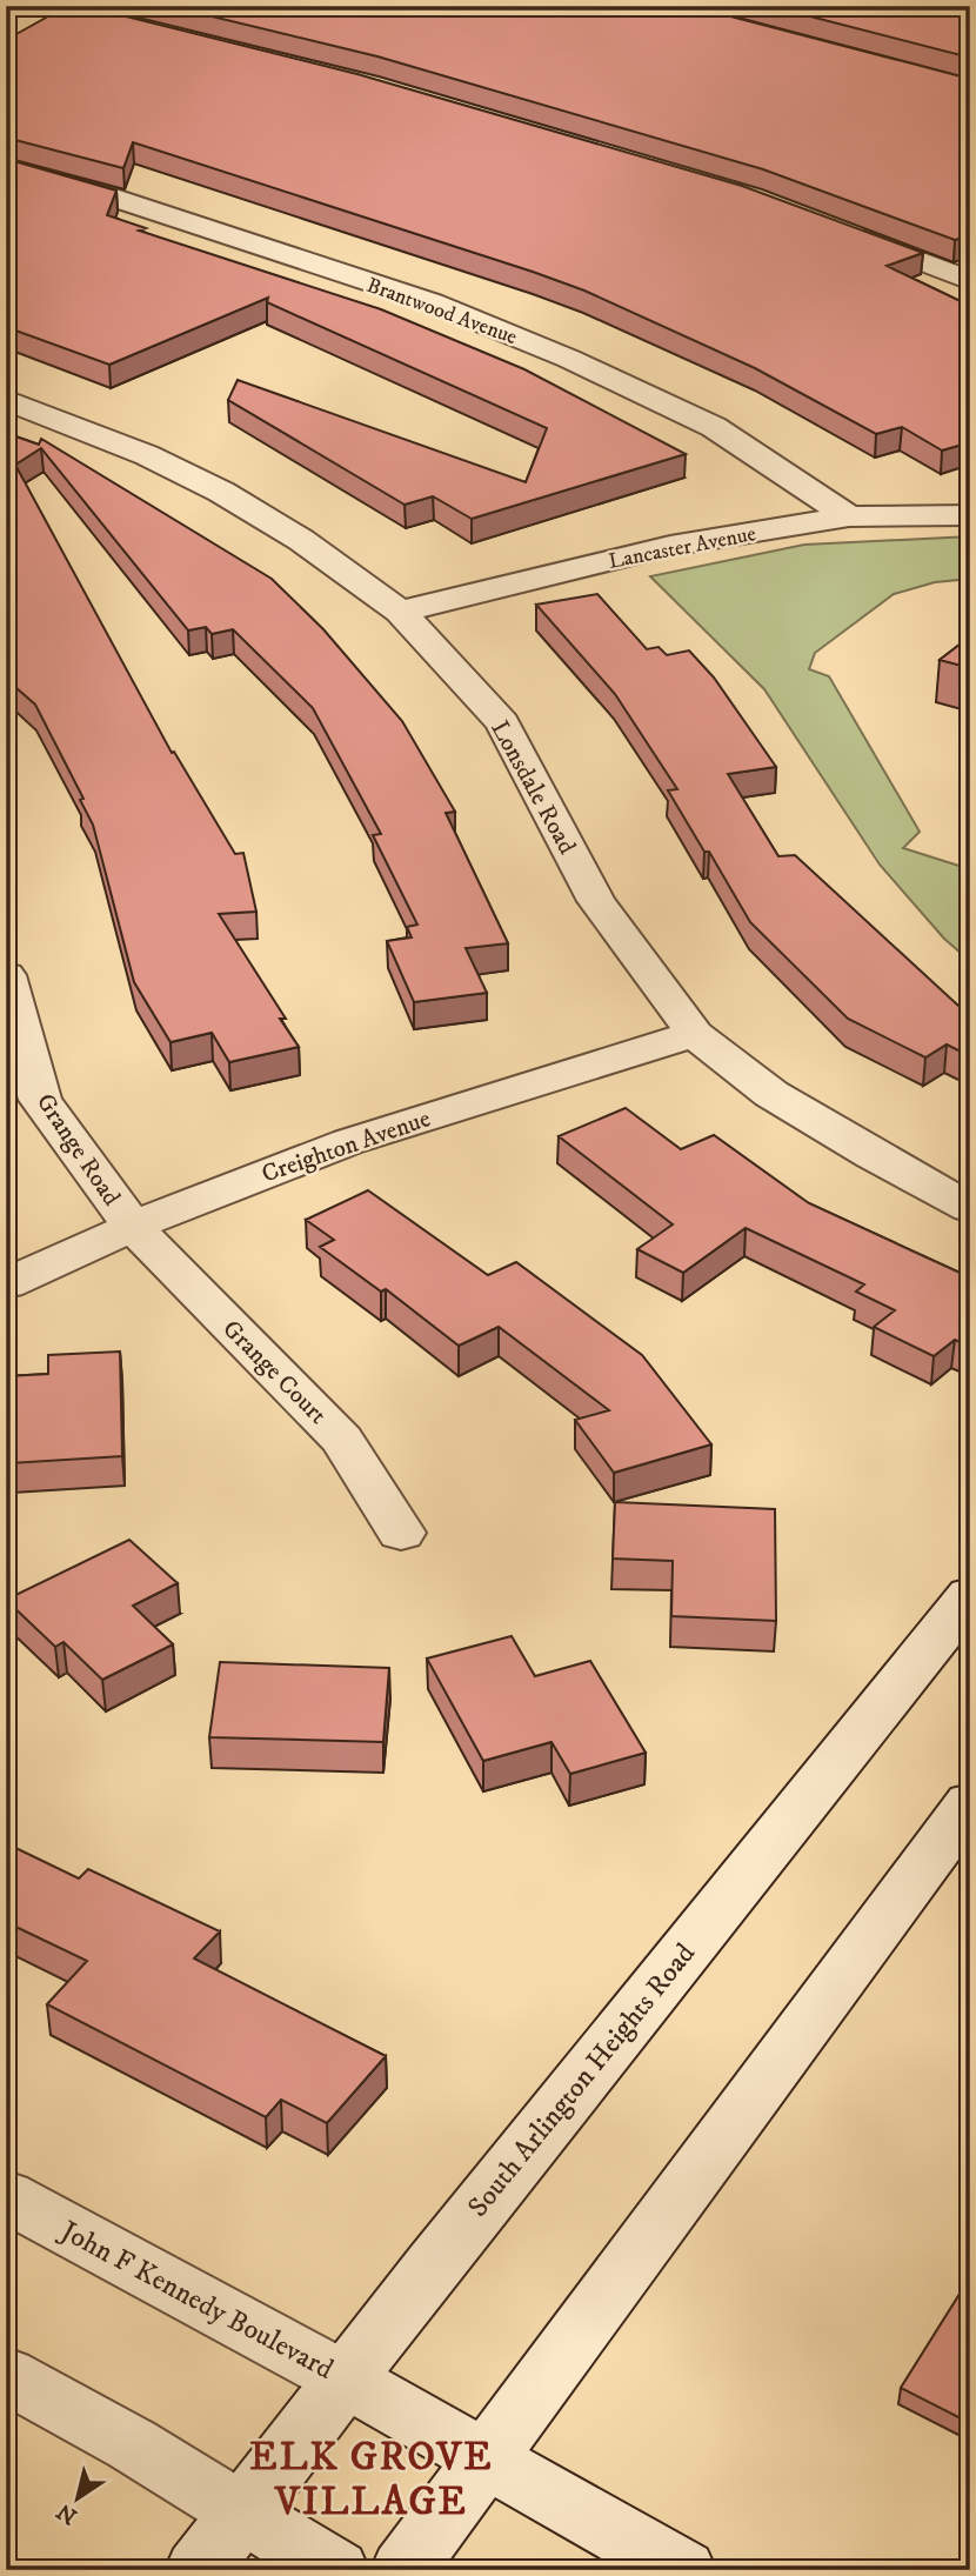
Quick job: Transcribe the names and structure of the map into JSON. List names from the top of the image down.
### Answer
{
  "streets": {
    "street": [
      "Brantwood Avenue",
      "Lancaster Avenue",
      "Lonsdale Road",
      "Creighton Avenue",
      "Grange Road",
      "Grange Court",
      "South Arlington Heights Road",
      "John F Kennedy Boulevard"
    ]
  },
  "crossings": [
    ["Brantwood Avenue", "Lancaster Avenue"],
    ["Lancaster Avenue", "Lonsdale Road"],
    ["Lonsdale Road", "Creighton Avenue"],
    ["Creighton Avenue", "Grange Road"],
    ["Creighton Avenue", "Grange Court"],
    ["Grange Road", "Grange Court"],
    ["South Arlington Heights Road", "John F Kennedy Boulevard"]
  ],
  "districts": ["ELK GROVE VILLAGE"],
  "north": "bottom left"
}
